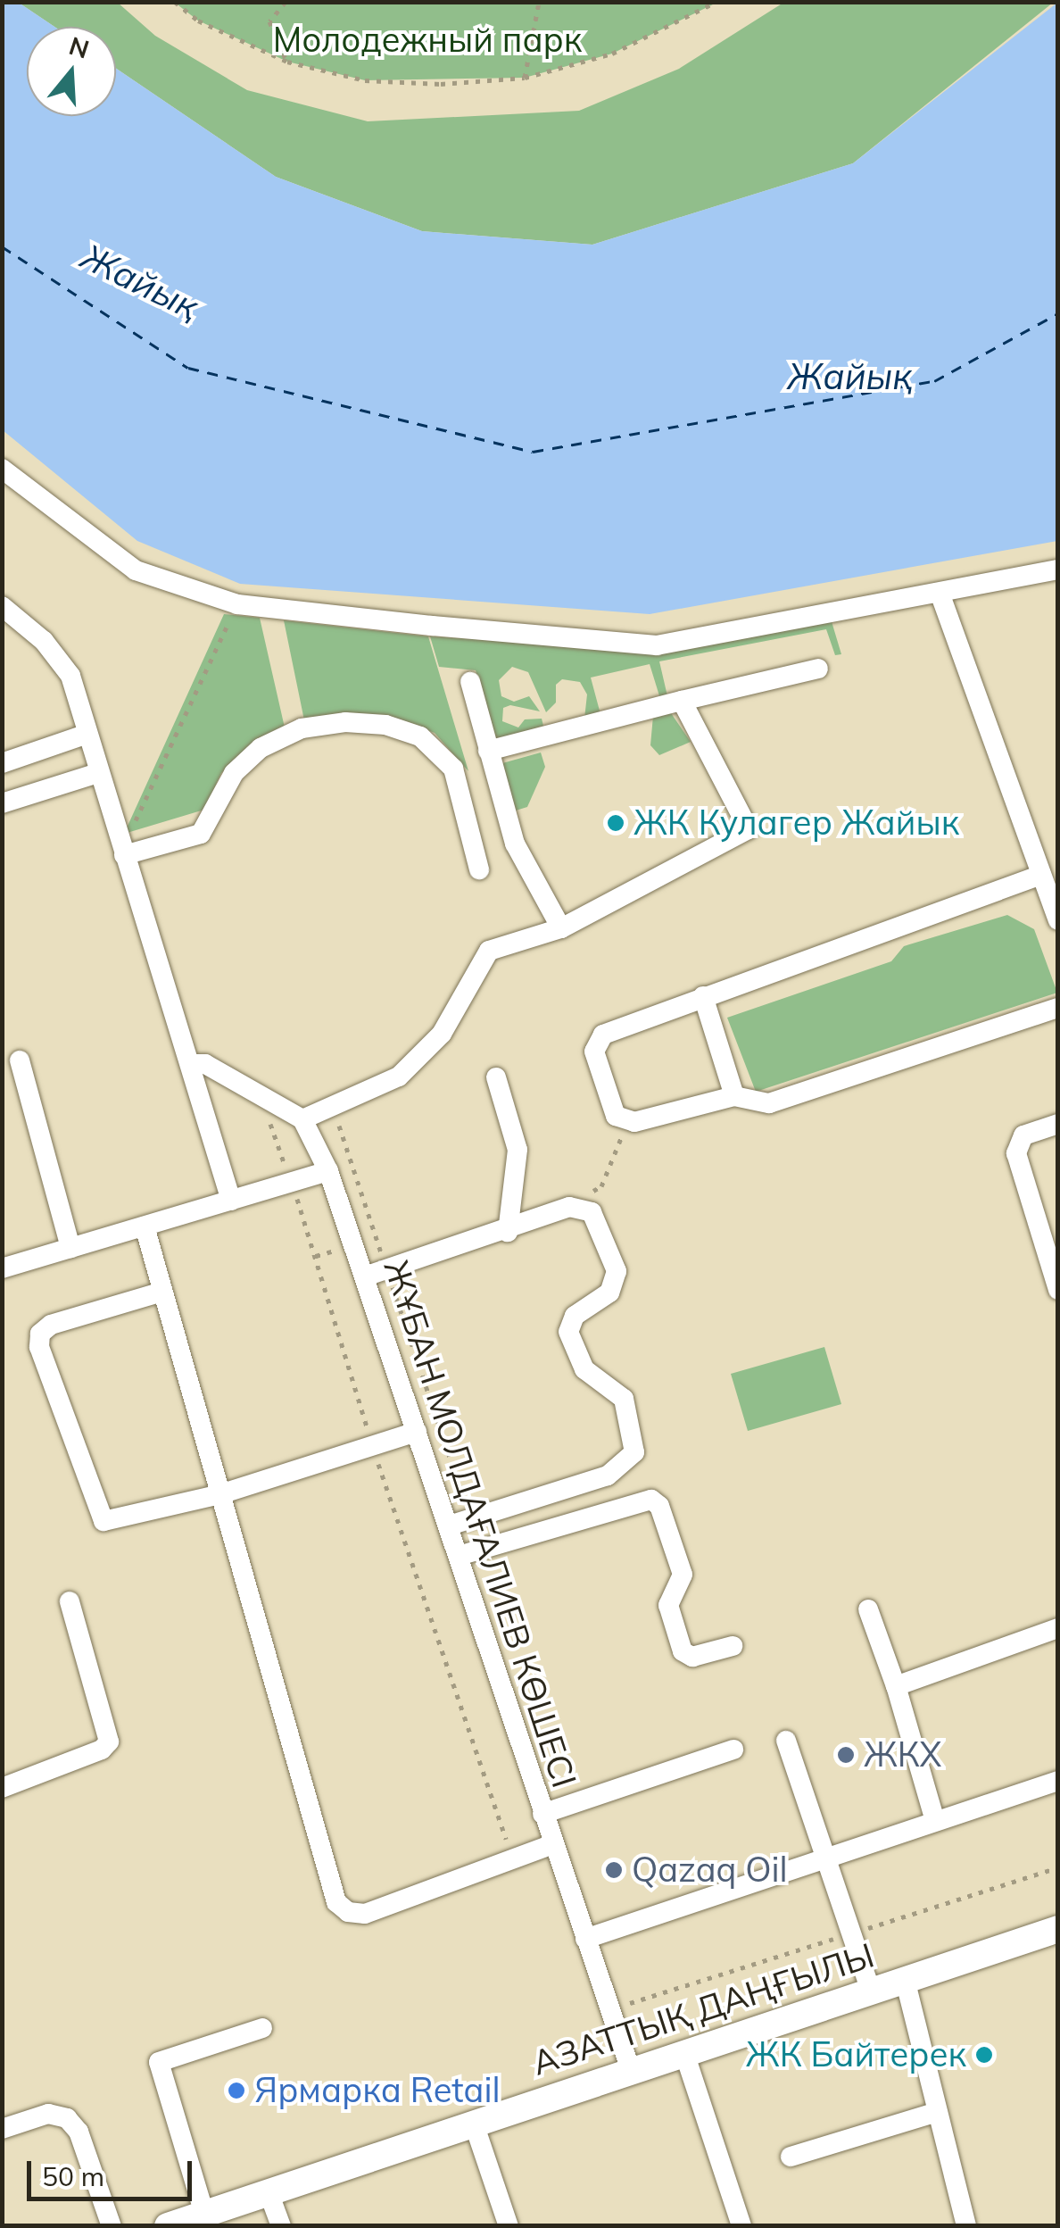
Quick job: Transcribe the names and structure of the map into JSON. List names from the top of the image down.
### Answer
{
  "streets": {
    "main road": ["АЗАТТЫҚ ДАҢҒЫЛЫ"],
    "street": ["ЖҰБАН МОЛДАҒАЛИЕВ КӨШЕСІ"]
  },
  "crossings": [
    ["ЖҰБАН МОЛДАҒАЛИЕВ КӨШЕСІ", "АЗАТТЫҚ ДАҢҒЫЛЫ"]
  ],
  "water": ["Жайық"],
  "parks": ["Молодежный парк"],
  "places": [
    "ЖК Кулагер Жайык",
    "ЖКХ",
    "Qazaq Oil",
    "ЖК Байтерек",
    "Ярмарка Retail"
  ],
  "scale_bar": "50 m",
  "north": "top"
}
